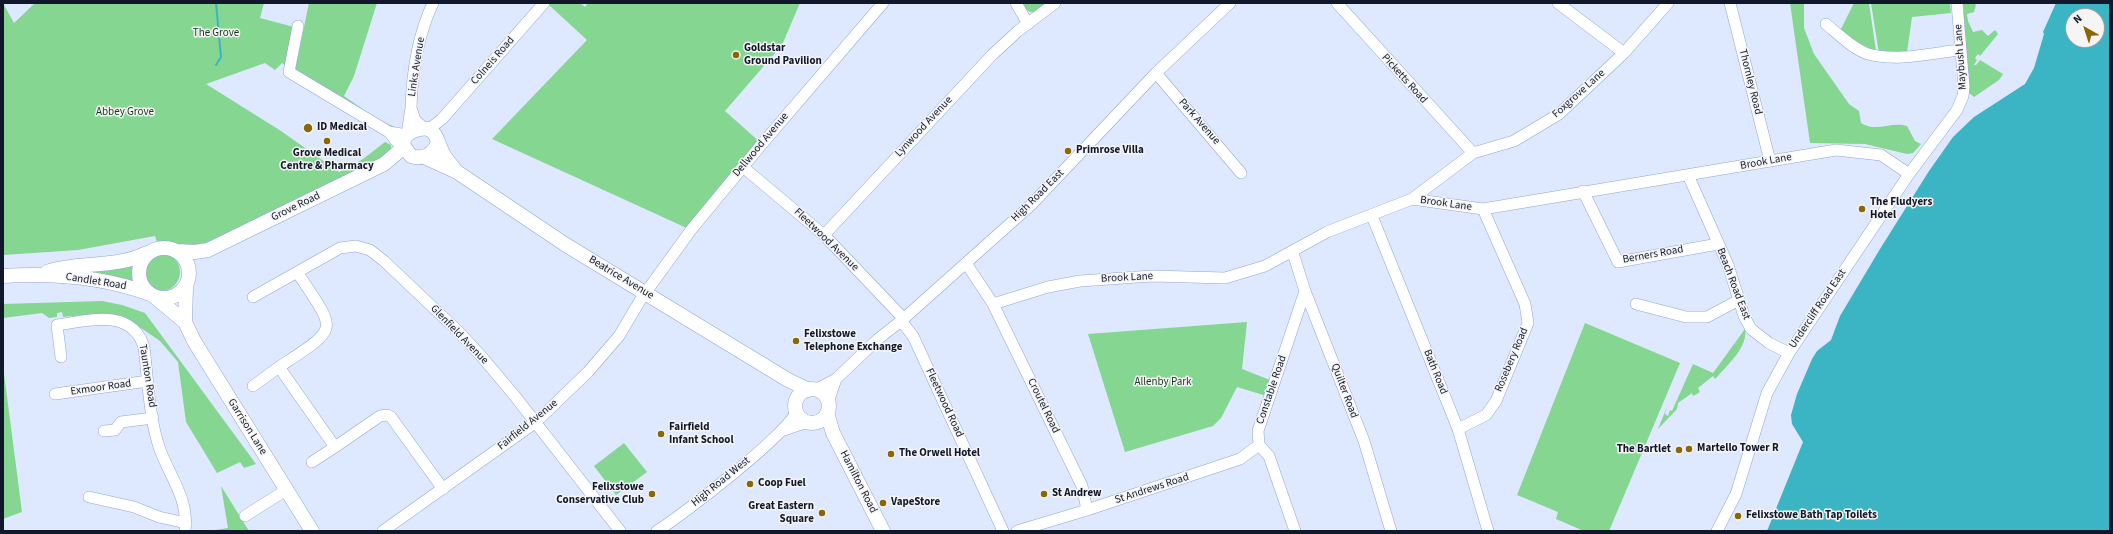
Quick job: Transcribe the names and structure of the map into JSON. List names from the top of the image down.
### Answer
{
  "streets": {
    "main road": [
      "Grove Road",
      "Beatrice Avenue",
      "Candlet Road",
      "Garrison Lane",
      "Hamilton Road"
    ],
    "street": [
      "Maybush Lane",
      "Colneis Road",
      "Links Avenue",
      "Picketts Road",
      "Thornley Road",
      "Foxgrove Lane",
      "Park Avenue",
      "Lynwood Avenue",
      "Dellwood Avenue",
      "Brook Lane",
      "High Road East",
      "Fleetwood Avenue",
      "Berners Road",
      "Beach Road East",
      "Undercliff Road East",
      "Glenfield Avenue",
      "Rosebery Road",
      "Bath Road",
      "Taunton Road",
      "Exmoor Road",
      "Constable Road",
      "Quilter Road",
      "Fleetwood Road",
      "Croutel Road",
      "Fairfield Avenue",
      "High Road West",
      "St Andrews Road"
    ]
  },
  "crossings": [
    ["Maybush Lane", "Undercliff Road East"],
    ["Colneis Road", "Links Avenue"],
    ["Colneis Road", "Beatrice Avenue"],
    ["Links Avenue", "Grove Road"],
    ["Links Avenue", "Beatrice Avenue"],
    ["Picketts Road", "Foxgrove Lane"],
    ["Thornley Road", "Brook Lane"],
    ["Foxgrove Lane", "Brook Lane"],
    ["Park Avenue", "High Road East"],
    ["Lynwood Avenue", "Fleetwood Avenue"],
    ["Dellwood Avenue", "Fleetwood Avenue"],
    ["Dellwood Avenue", "Beatrice Avenue"],
    ["Dellwood Avenue", "Fairfield Avenue"],
    ["Brook Lane", "Berners Road"],
    ["Brook Lane", "Beach Road East"],
    ["Brook Lane", "Undercliff Road East"],
    ["Brook Lane", "Rosebery Road"],
    ["Brook Lane", "Bath Road"],
    ["Brook Lane", "Quilter Road"],
    ["Brook Lane", "Croutel Road"],
    ["High Road East", "Fleetwood Avenue"],
    ["High Road East", "Beatrice Avenue"],
    ["High Road East", "Fleetwood Road"],
    ["High Road East", "High Road West"],
    ["High Road East", "Hamilton Road"],
    ["Grove Road", "Beatrice Avenue"],
    ["Grove Road", "Candlet Road"],
    ["Grove Road", "Garrison Lane"],
    ["Fleetwood Avenue", "Fleetwood Road"],
    ["Berners Road", "Beach Road East"],
    ["Beatrice Avenue", "Fairfield Avenue"],
    ["Beatrice Avenue", "High Road West"],
    ["Beatrice Avenue", "Hamilton Road"],
    ["Candlet Road", "Garrison Lane"],
    ["Beach Road East", "Undercliff Road East"],
    ["Glenfield Avenue", "Fairfield Avenue"],
    ["Rosebery Road", "Bath Road"],
    ["Taunton Road", "Exmoor Road"],
    ["Constable Road", "Quilter Road"],
    ["Constable Road", "St Andrews Road"],
    ["Croutel Road", "St Andrews Road"],
    ["High Road West", "Hamilton Road"]
  ],
  "parks": ["The Grove", "Abbey Grove", "Allenby Park"],
  "places": [
    "Goldstar Ground Pavilion",
    "ID Medical",
    "Grove Medical Centre & Pharmacy",
    "Primrose Villa",
    "The Fludyers Hotel",
    "Felixstowe Telephone Exchange",
    "Fairfield Infant School",
    "Martello Tower R",
    "The Bartlet",
    "The Orwell Hotel",
    "Coop Fuel",
    "Felixstowe Conservative Club",
    "St Andrew",
    "VapeStore",
    "Great Eastern Square",
    "Felixstowe Bath Tap Toilets"
  ],
  "north": "top left"
}
